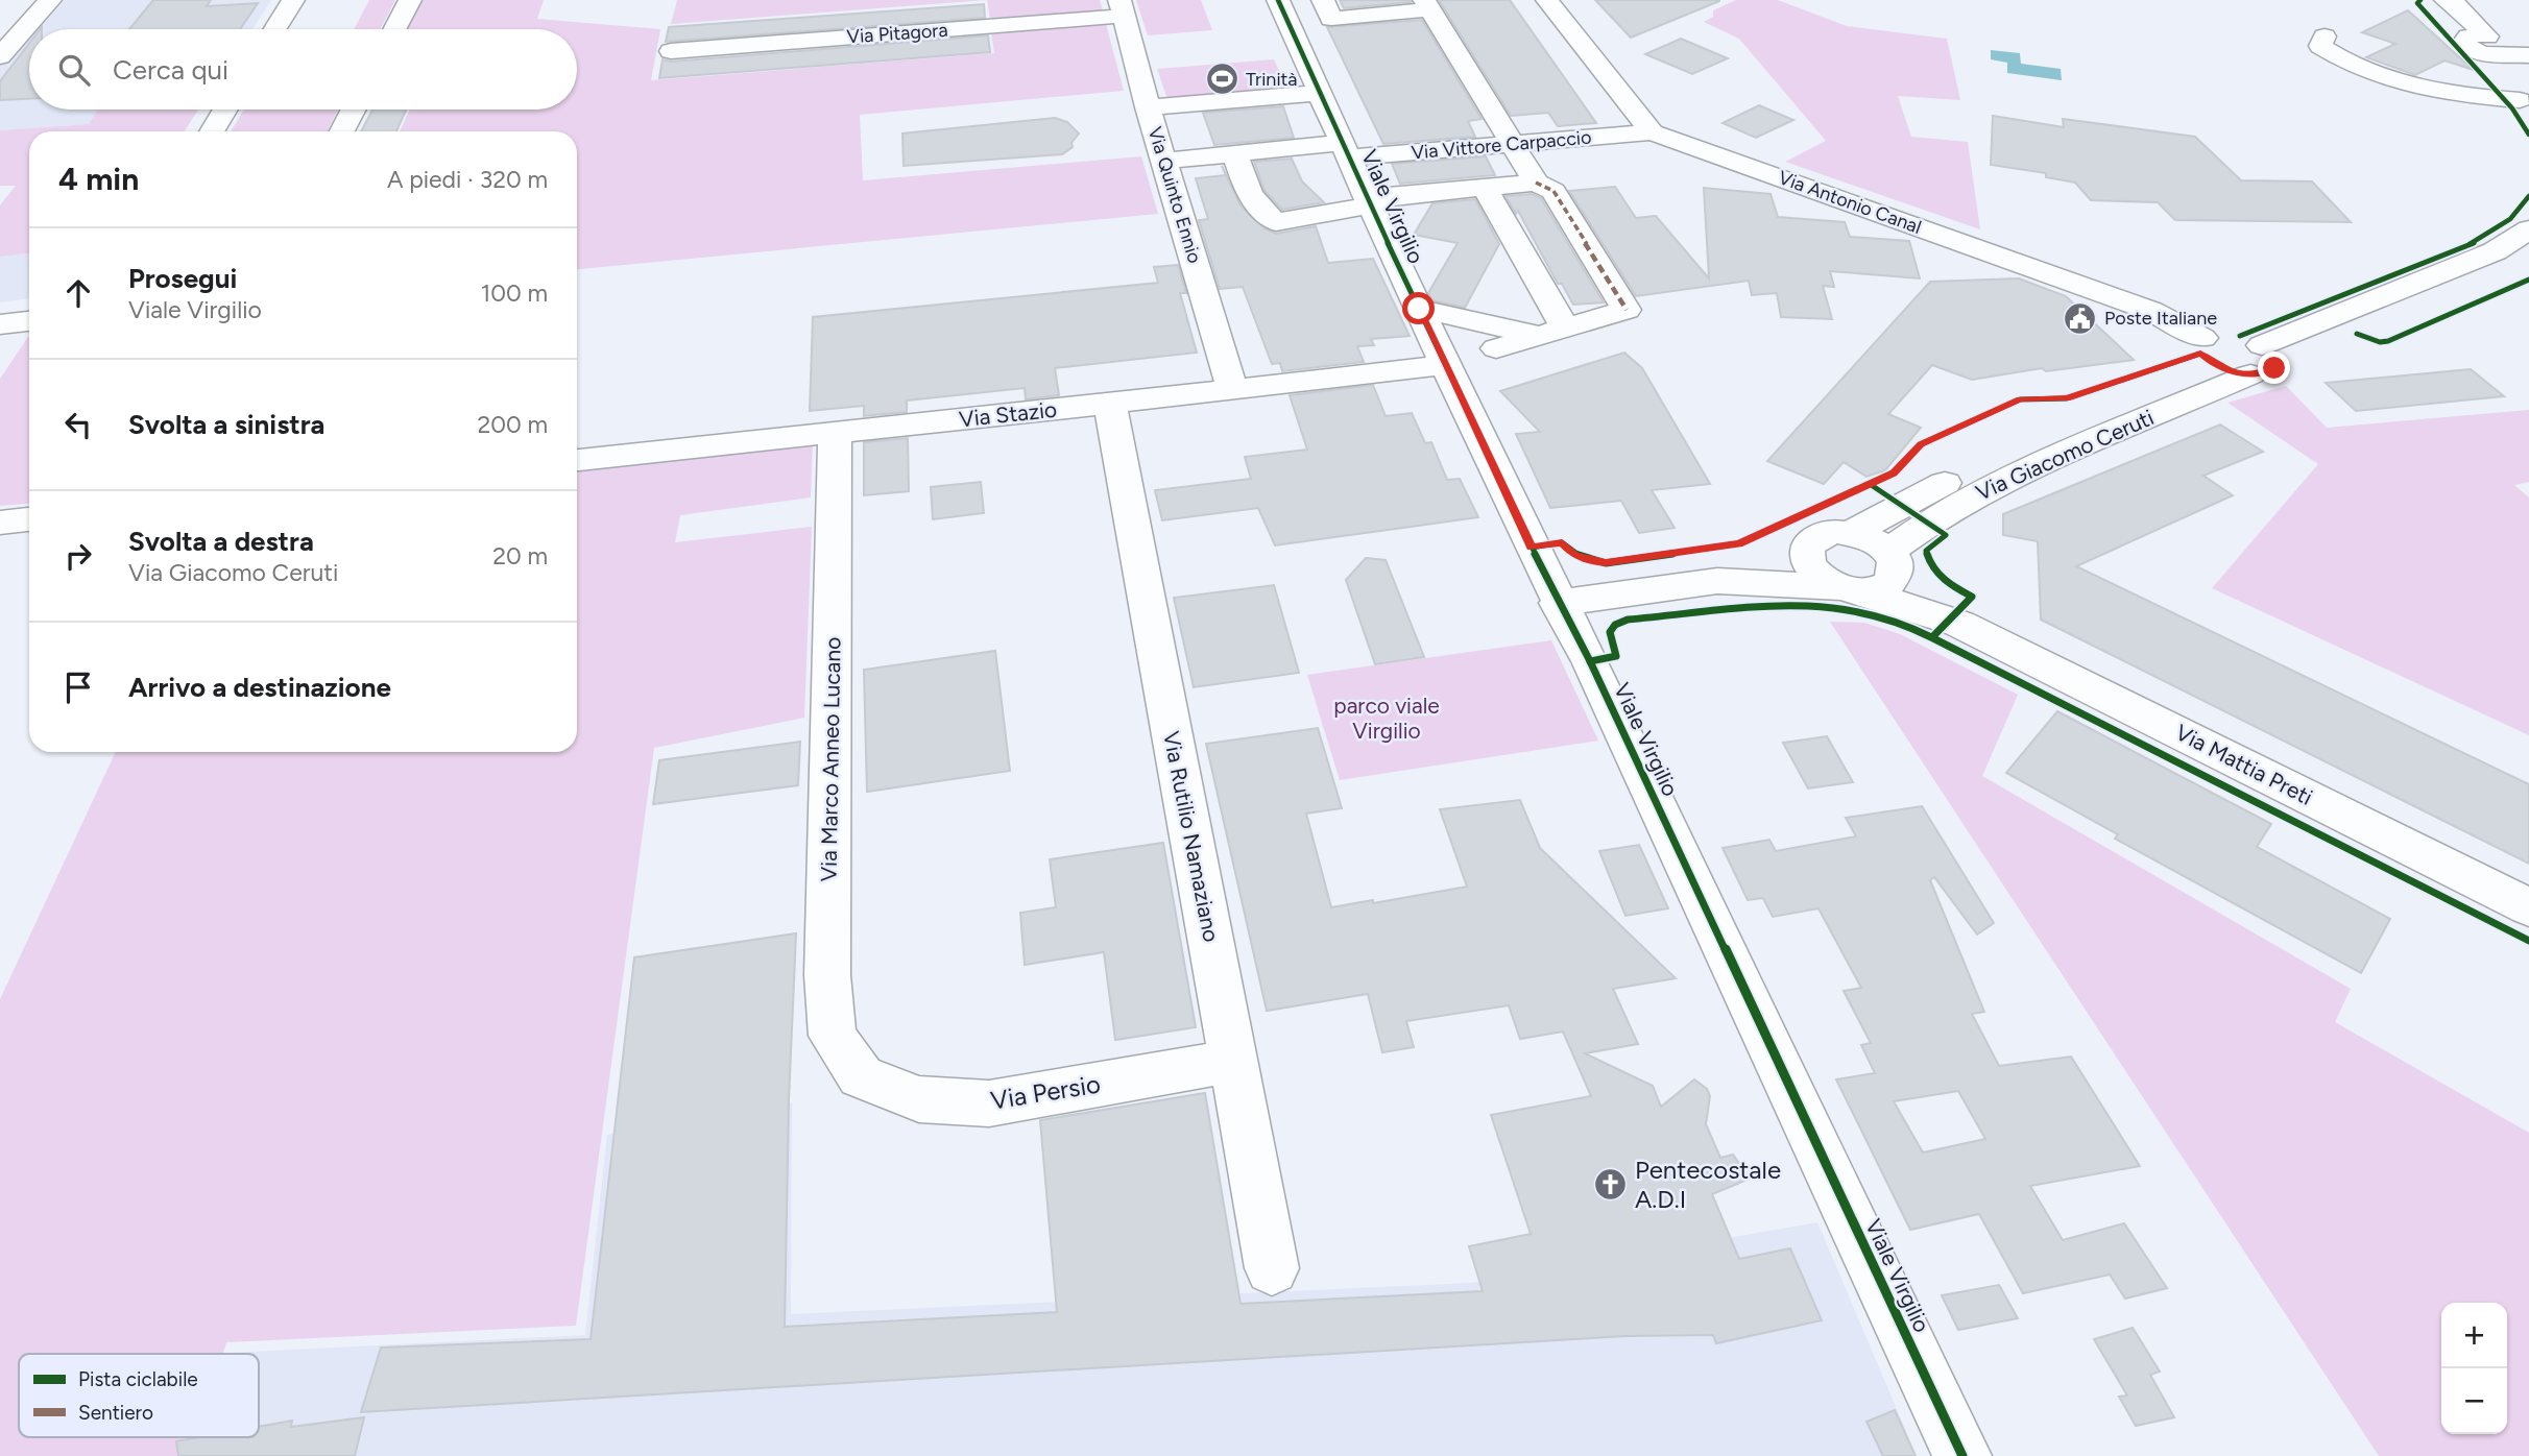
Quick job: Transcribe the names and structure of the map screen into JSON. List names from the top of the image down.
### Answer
{
  "streets": {
    "street": [
      "Via Pitagora",
      "Via Vittore Carpaccio",
      "Via Quinto Ennio",
      "Via Antonio Canal",
      "Viale Virgilio",
      "Via Stazio",
      "Via Giacomo Ceruti",
      "Via Marco Anneo Lucano",
      "Via Mattia Preti",
      "Via Rutilio Namaziano",
      "Via Persio"
    ]
  },
  "crossings": [
    ["Via Pitagora", "Via Quinto Ennio"],
    ["Via Vittore Carpaccio", "Via Quinto Ennio"],
    ["Via Vittore Carpaccio", "Via Antonio Canal"],
    ["Via Vittore Carpaccio", "Viale Virgilio"],
    ["Via Quinto Ennio", "Via Stazio"],
    ["Via Antonio Canal", "Via Giacomo Ceruti"],
    ["Viale Virgilio", "Via Stazio"],
    ["Via Stazio", "Via Marco Anneo Lucano"],
    ["Via Stazio", "Via Rutilio Namaziano"],
    ["Via Giacomo Ceruti", "Via Mattia Preti"],
    ["Via Marco Anneo Lucano", "Via Persio"],
    ["Via Rutilio Namaziano", "Via Persio"]
  ],
  "parks": ["parco viale Virgilio"],
  "places": {
    "sports": ["Trinità"],
    "public building": ["Poste Italiane"],
    "church": ["Pentecostale A.D.I"]
  },
  "legend": ["Pista ciclabile", "Sentiero"],
  "page": {
    "search": "Cerca qui",
    "heading": ["4 min", "A piedi · 320 m"],
    "list": [
      ["Prosegui", "Viale Virgilio", "100 m"],
      ["Svolta a sinistra", "200 m"],
      ["Svolta a destra", "Via Giacomo Ceruti", "20 m"],
      "Arrivo a destinazione"
    ],
    "map_buttons": ["+", "−"]
  }
}
